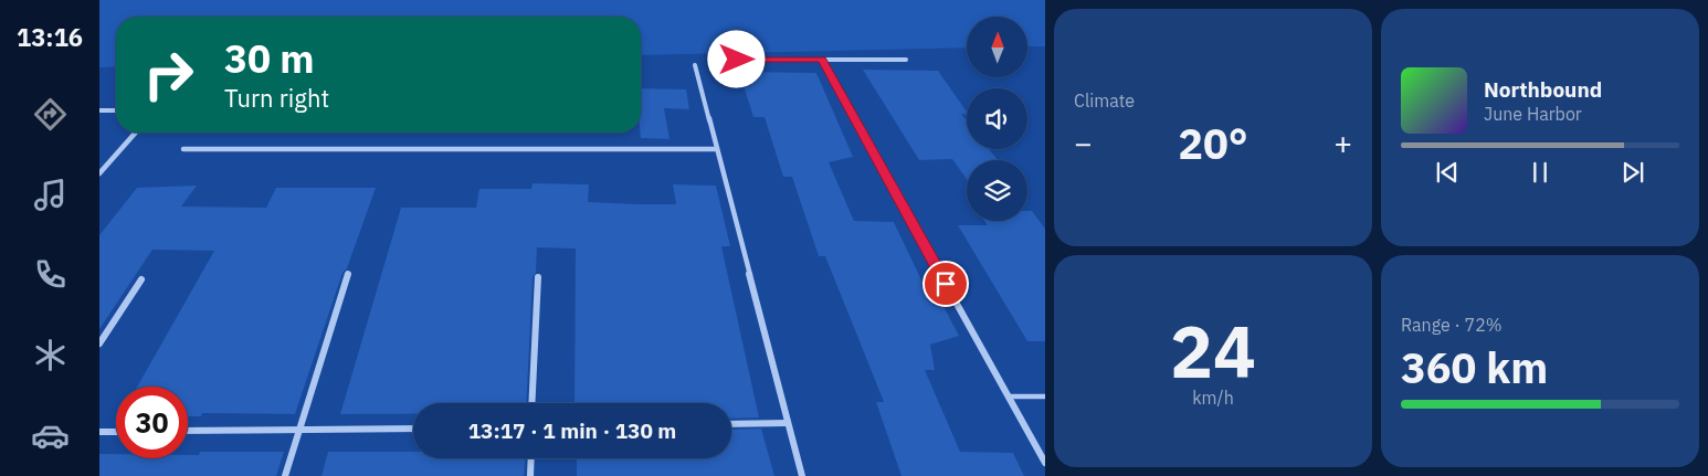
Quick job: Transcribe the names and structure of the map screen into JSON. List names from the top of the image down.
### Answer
{
  "north": "top",
  "page": {
    "tabs": "13:16",
    "tile": [
      "Climate",
      ["24", "km/h"],
      ["Range · 72%", "360 km"]
    ],
    "turn": ["30 m", "Turn right"],
    "song": ["Northbound", "June Harbor"],
    "heat": ["−", "20°", "+"],
    "limit": "30",
    "trip": "13:17 · 1 min · 130 m"
  }
}
